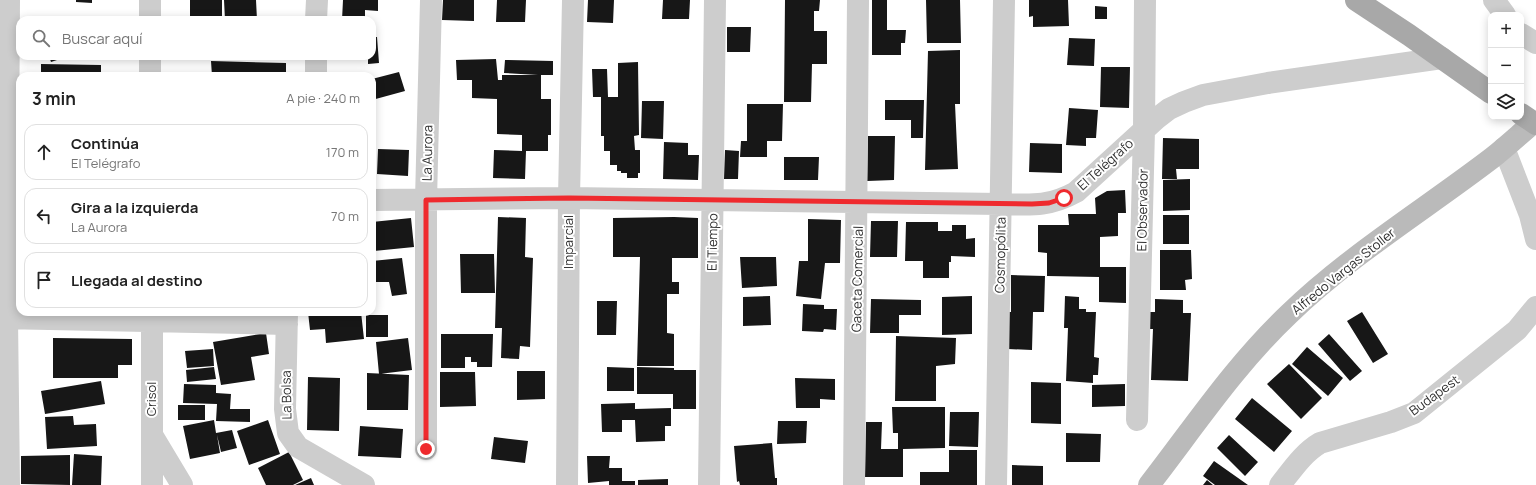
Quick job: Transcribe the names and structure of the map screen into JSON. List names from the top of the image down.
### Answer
{
  "streets": {
    "main road": ["Alfredo Vargas Stoller"],
    "street": [
      "La Aurora",
      "El Telégrafo",
      "El Observador",
      "Imparcial",
      "El Tiempo",
      "Cosmopólita",
      "Gaceta Comercial",
      "La Bolsa",
      "Budapest",
      "Crisol"
    ]
  },
  "crossings": [
    ["La Aurora", "El Telégrafo"],
    ["El Telégrafo", "El Observador"],
    ["El Telégrafo", "Imparcial"],
    ["El Telégrafo", "El Tiempo"],
    ["El Telégrafo", "Cosmopólita"],
    ["El Telégrafo", "Gaceta Comercial"]
  ],
  "page": {
    "map_buttons": ["+", "−"],
    "search": "Buscar aquí",
    "heading": ["3 min", "A pie · 240 m"],
    "list": [
      ["Continúa", "El Telégrafo", "170 m"],
      ["Gira a la izquierda", "La Aurora", "70 m"],
      "Llegada al destino"
    ]
  }
}
